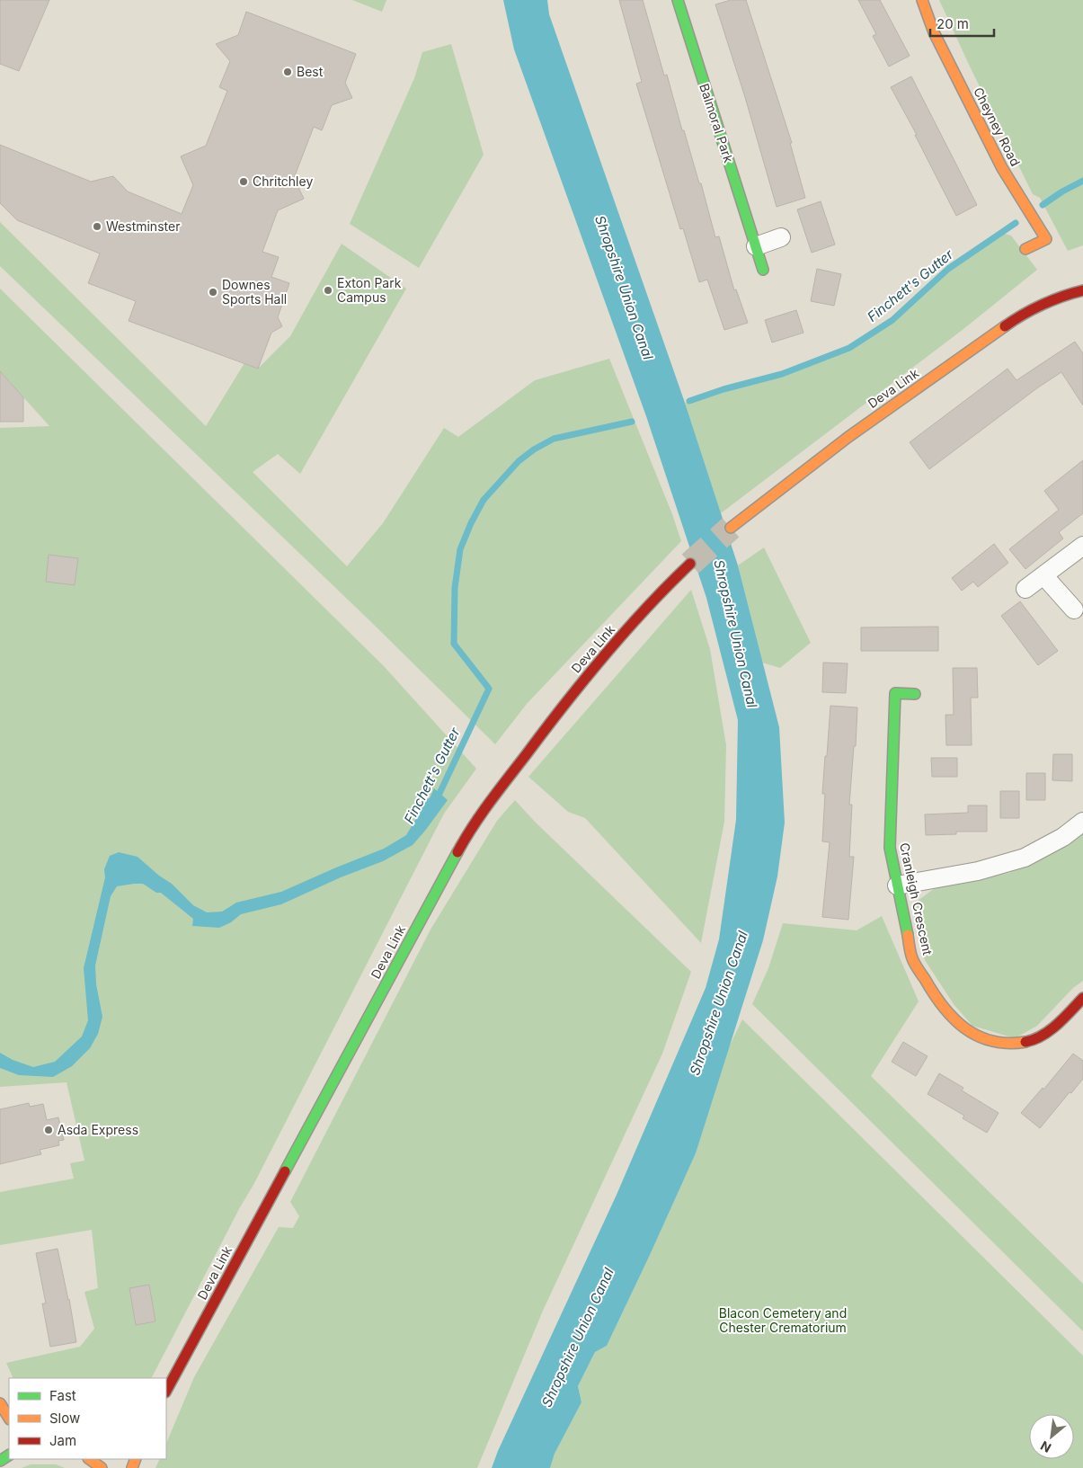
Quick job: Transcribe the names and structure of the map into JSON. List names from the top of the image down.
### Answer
{
  "streets": {
    "main road": [
      "Balmoral Park",
      "Cheyney Road",
      "Deva Link",
      "Cranleigh Crescent"
    ]
  },
  "water": ["Finchett's Gutter", "Shropshire Union Canal"],
  "parks": ["Blacon Cemetery and Chester Crematorium"],
  "places": [
    "Best",
    "Chritchley",
    "Westminster",
    "Exton Park Campus",
    "Downes Sports Hall",
    "Asda Express"
  ],
  "legend": ["Fast", "Slow", "Jam"],
  "scale_bar": "20 m",
  "north": "bottom left"
}
